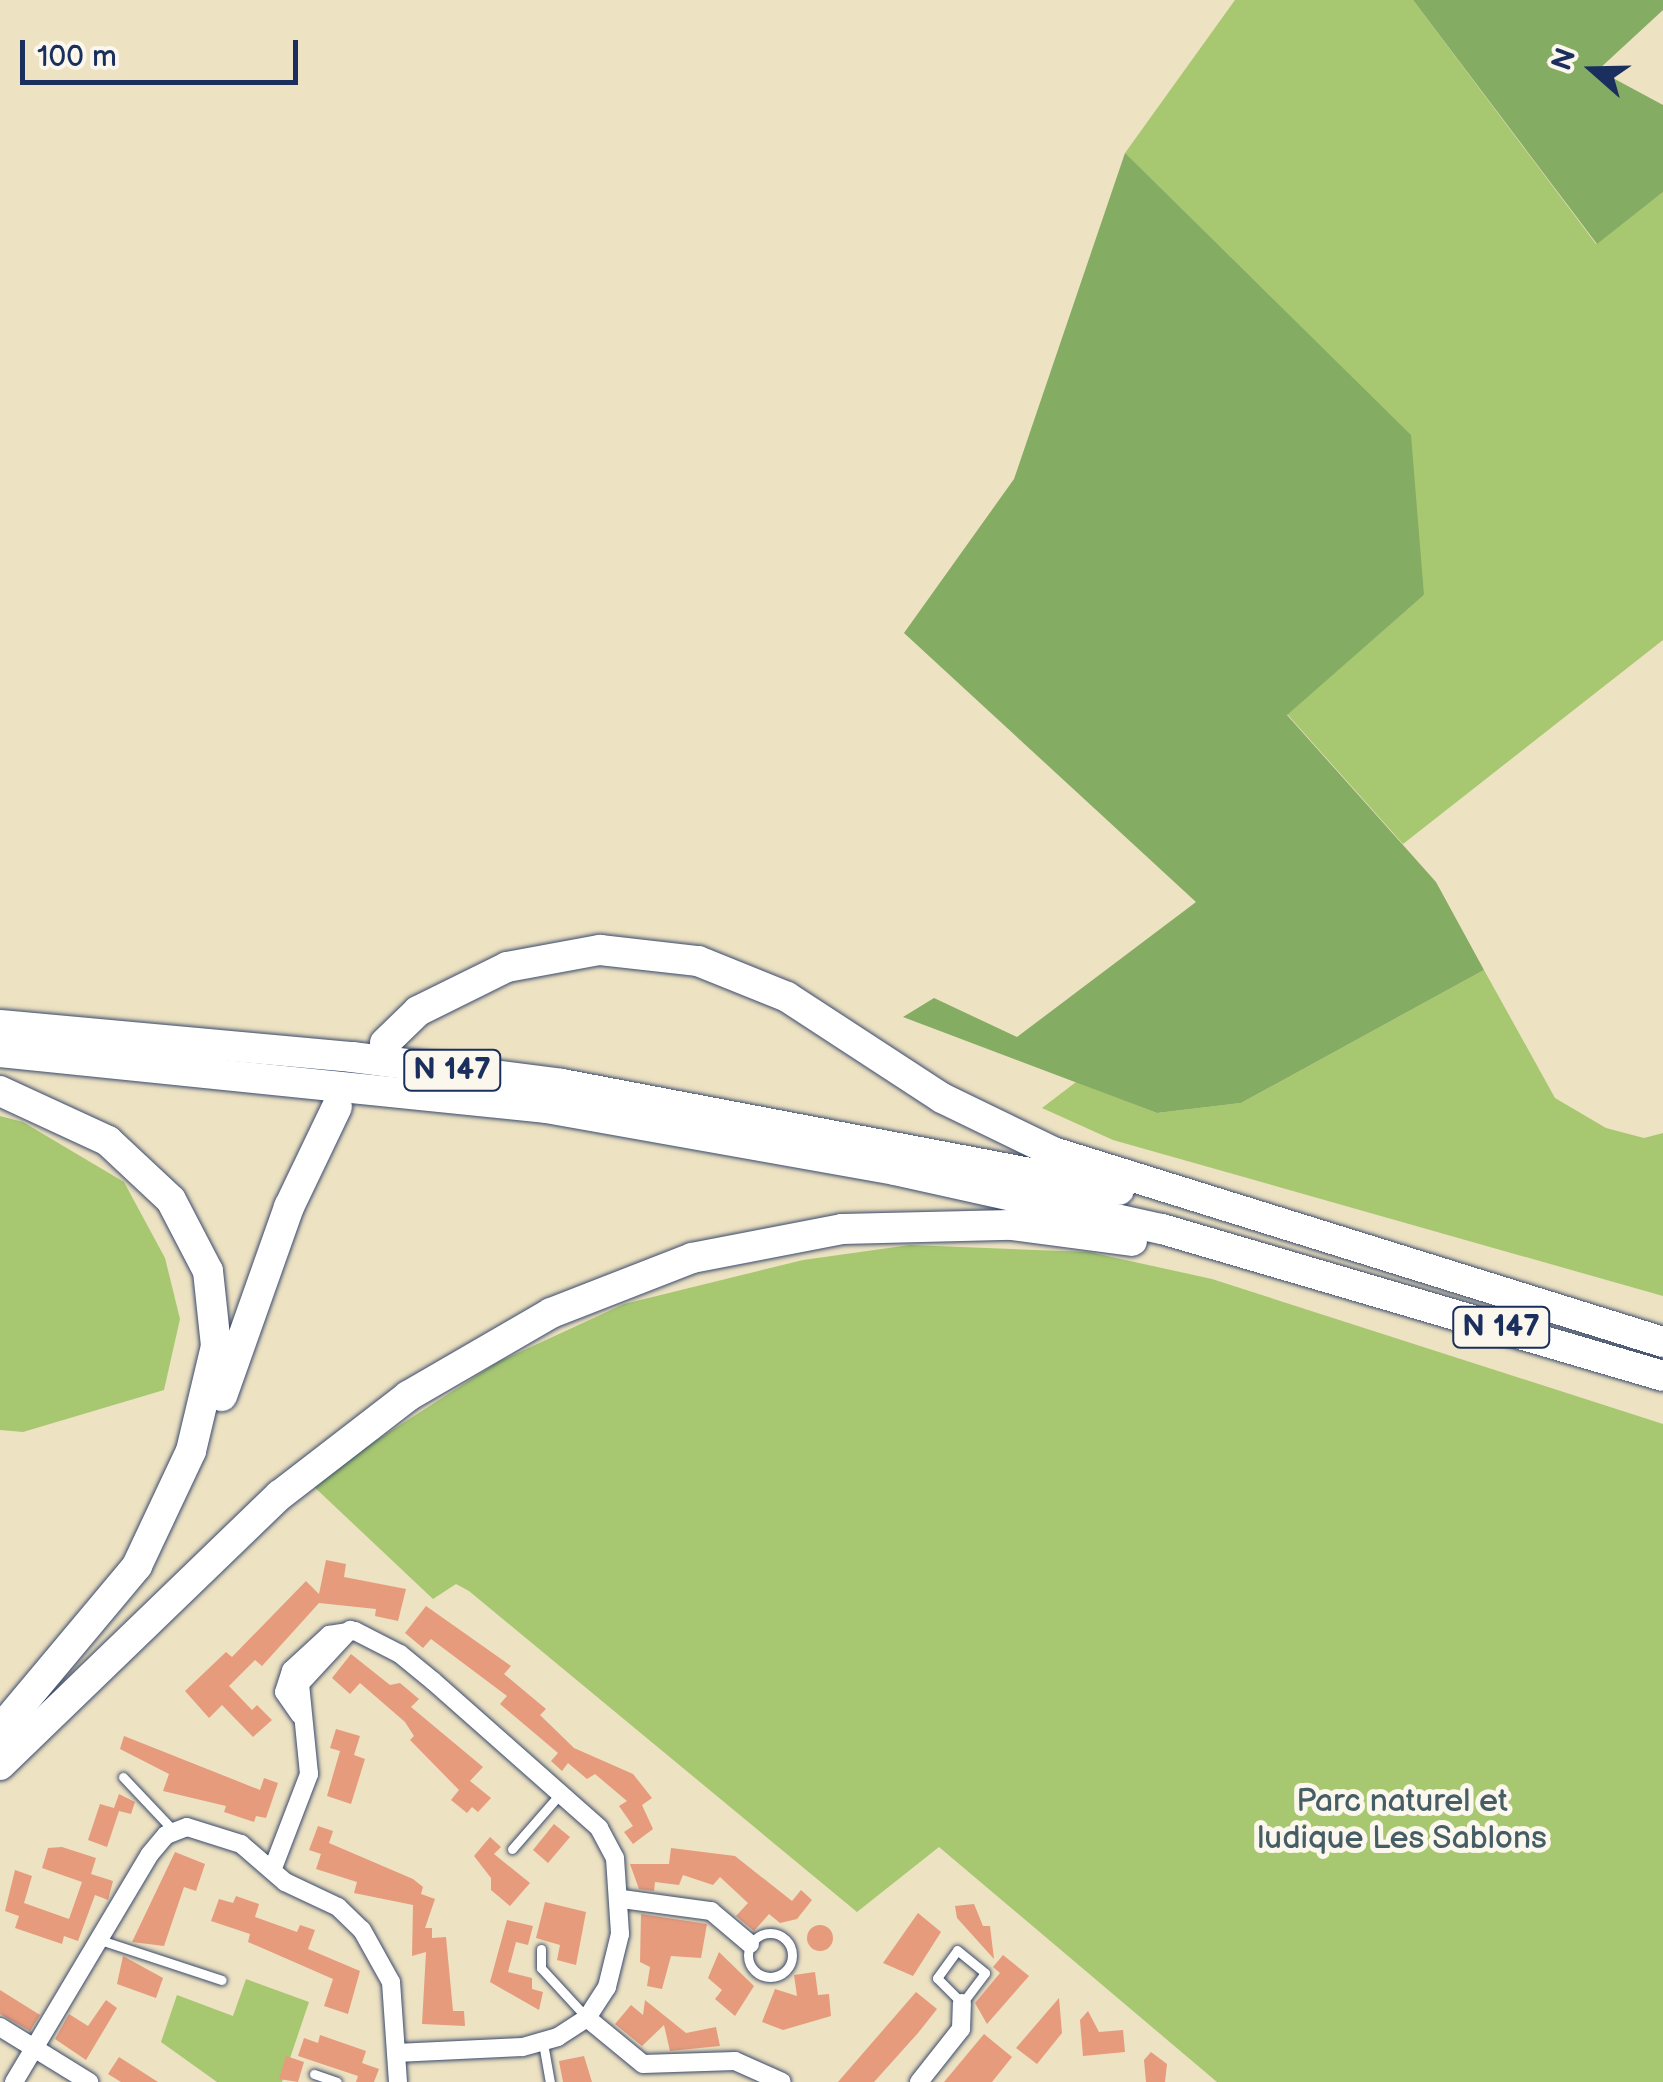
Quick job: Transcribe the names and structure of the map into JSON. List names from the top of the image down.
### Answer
{
  "streets": {
    "highway": ["N 147"]
  },
  "parks": ["Parc naturel et ludique Les Sablons"],
  "scale_bar": "100 m",
  "north": "left"
}
